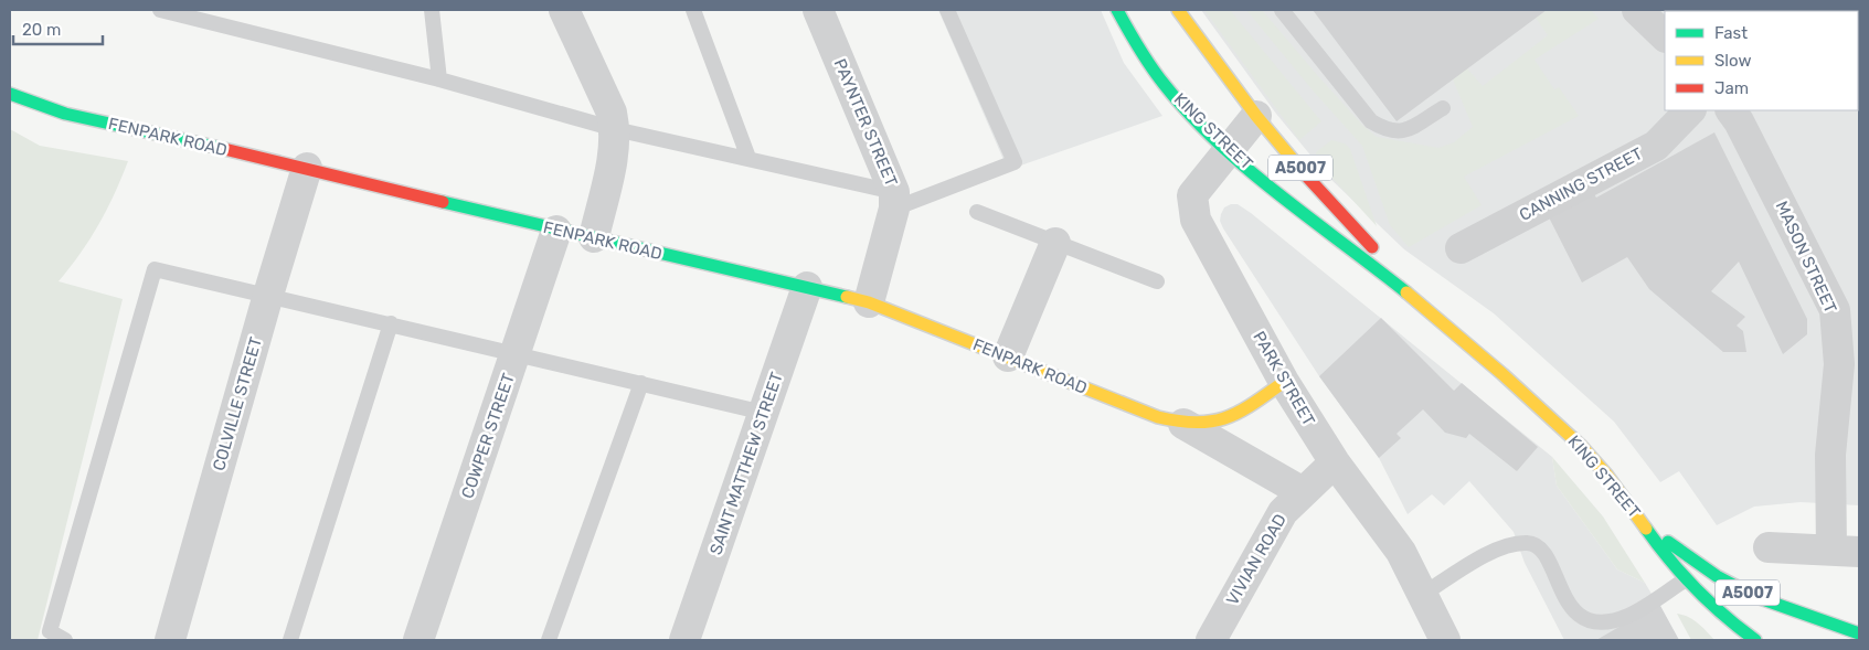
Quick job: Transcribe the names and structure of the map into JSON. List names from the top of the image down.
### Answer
{
  "streets": {
    "main road": ["KING STREET", "FENPARK ROAD", "A5007"],
    "street": [
      "PAYNTER STREET",
      "CANNING STREET",
      "MASON STREET",
      "PARK STREET",
      "COLVILLE STREET",
      "COWPER STREET",
      "SAINT MATTHEW STREET",
      "VIVIAN ROAD"
    ]
  },
  "crossings": [
    ["PAYNTER STREET", "FENPARK ROAD"],
    ["KING STREET", "PARK STREET"],
    ["FENPARK ROAD", "PARK STREET"],
    ["FENPARK ROAD", "COLVILLE STREET"],
    ["FENPARK ROAD", "COWPER STREET"],
    ["FENPARK ROAD", "SAINT MATTHEW STREET"],
    ["FENPARK ROAD", "VIVIAN ROAD"],
    ["PARK STREET", "VIVIAN ROAD"]
  ],
  "legend": ["Fast", "Slow", "Jam"],
  "scale_bar": "20 m"
}
